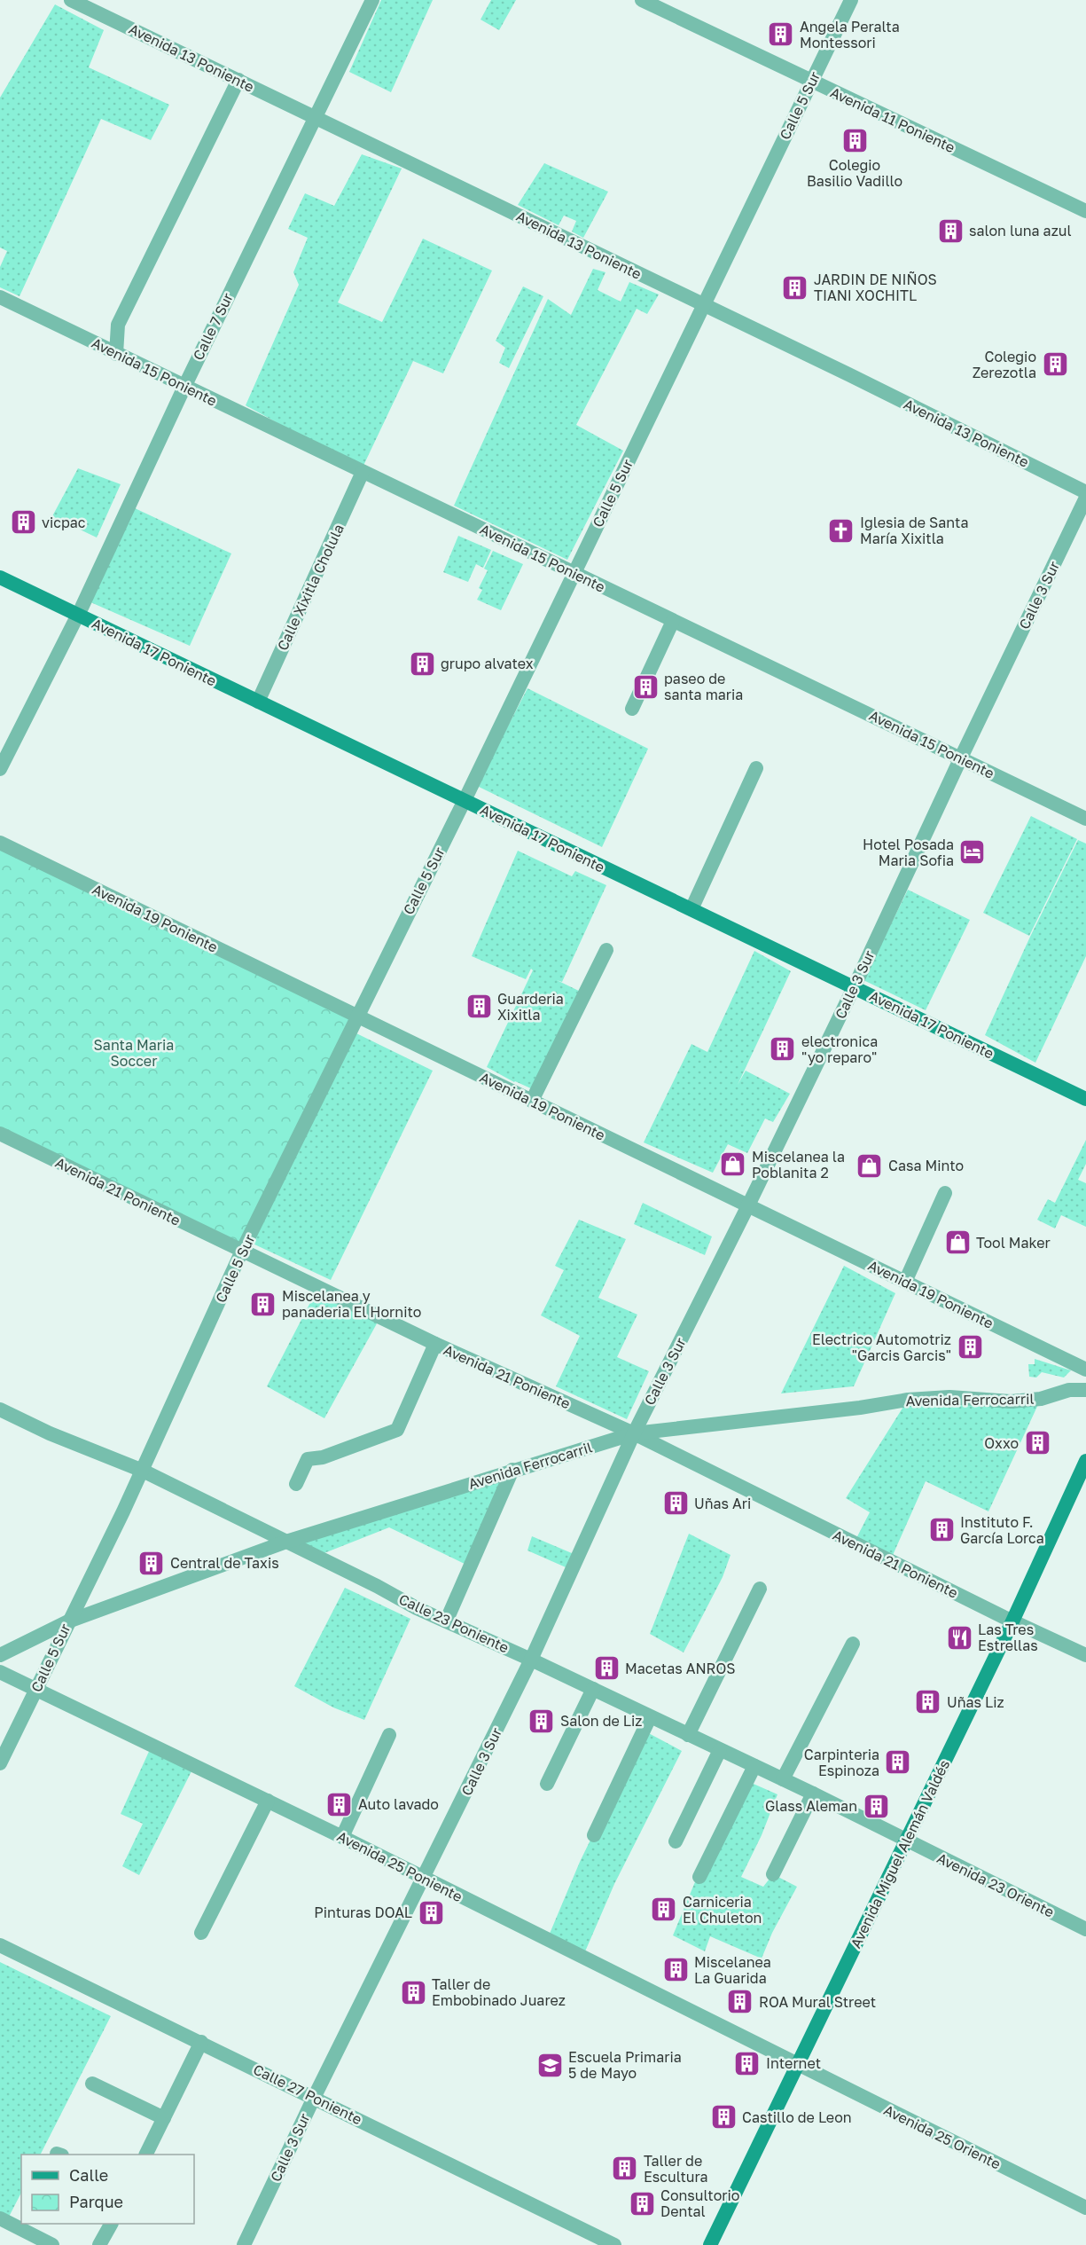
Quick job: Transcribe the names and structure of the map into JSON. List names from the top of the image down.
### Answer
{
  "streets": {
    "main road": ["Avenida 17 Poniente", "Avenida Miguel Alemán Valdés"],
    "street": [
      "Avenida 13 Poniente",
      "Calle 5 Sur",
      "Avenida 11 Poniente",
      "Calle 7 Sur",
      "Avenida 15 Poniente",
      "Calle Xixitla Cholula",
      "Calle 3 Sur",
      "Avenida 19 Poniente",
      "Avenida 21 Poniente",
      "Avenida Ferrocarril",
      "Calle 23 Poniente",
      "Avenida 25 Poniente",
      "Avenida 23 Oriente",
      "Calle 27 Poniente",
      "Avenida 25 Oriente"
    ]
  },
  "crossings": [
    ["Avenida 13 Poniente", "Calle 5 Sur"],
    ["Avenida 13 Poniente", "Calle 7 Sur"],
    ["Calle 5 Sur", "Avenida 11 Poniente"],
    ["Calle 5 Sur", "Avenida 15 Poniente"],
    ["Calle 5 Sur", "Avenida 17 Poniente"],
    ["Calle 5 Sur", "Avenida 19 Poniente"],
    ["Calle 5 Sur", "Avenida 21 Poniente"],
    ["Calle 5 Sur", "Avenida Ferrocarril"],
    ["Calle 5 Sur", "Calle 23 Poniente"],
    ["Calle 5 Sur", "Avenida 25 Poniente"],
    ["Calle 7 Sur", "Avenida 15 Poniente"],
    ["Calle 7 Sur", "Avenida 17 Poniente"],
    ["Avenida 15 Poniente", "Calle Xixitla Cholula"],
    ["Avenida 15 Poniente", "Calle 3 Sur"],
    ["Calle Xixitla Cholula", "Avenida 17 Poniente"],
    ["Calle 3 Sur", "Avenida 17 Poniente"],
    ["Calle 3 Sur", "Avenida 19 Poniente"],
    ["Calle 3 Sur", "Avenida 21 Poniente"],
    ["Calle 3 Sur", "Avenida Ferrocarril"],
    ["Calle 3 Sur", "Calle 23 Poniente"],
    ["Calle 3 Sur", "Avenida 25 Poniente"],
    ["Calle 3 Sur", "Calle 27 Poniente"],
    ["Avenida 21 Poniente", "Avenida Ferrocarril"],
    ["Avenida 21 Poniente", "Avenida Miguel Alemán Valdés"],
    ["Avenida Ferrocarril", "Calle 23 Poniente"],
    ["Calle 23 Poniente", "Avenida Miguel Alemán Valdés"],
    ["Calle 23 Poniente", "Avenida 23 Oriente"],
    ["Avenida Miguel Alemán Valdés", "Avenida 25 Poniente"],
    ["Avenida Miguel Alemán Valdés", "Avenida 23 Oriente"],
    ["Avenida Miguel Alemán Valdés", "Avenida 25 Oriente"],
    ["Avenida 25 Poniente", "Avenida 25 Oriente"]
  ],
  "parks": ["Santa Maria Soccer"],
  "places": {
    "building": [
      "Angela Peralta Montessori",
      "Colegio Basilio Vadillo",
      "salon luna azul",
      "JARDIN DE NIÑOS TIANI XOCHITL",
      "Colegio Zerezotla",
      "vicpac",
      "grupo alvatex",
      "paseo de santa maria",
      "Guarderia Xixitla",
      "electronica \"yo reparo\"",
      "Miscelanea y panaderia El Hornito",
      "Electrico Automotriz \"Garcis Garcis\"",
      "Oxxo",
      "Uñas Ari",
      "Instituto F. García Lorca",
      "Central de Taxis",
      "Macetas ANROS",
      "Uñas Liz",
      "Salon de Liz",
      "Carpinteria Espinoza",
      "Auto lavado",
      "Glass Aleman",
      "Carniceria El Chuleton",
      "Pinturas DOAL",
      "Miscelanea La Guarida",
      "Taller de Embobinado Juarez",
      "ROA Mural Street",
      "Internet",
      "Castillo de Leon",
      "Taller de Escultura",
      "Consultorio Dental"
    ],
    "church": ["Iglesia de Santa María Xixitla"],
    "hotel": ["Hotel Posada Maria Sofia"],
    "shop": ["Miscelanea la Poblanita 2", "Casa Minto", "Tool Maker"],
    "restaurant": ["Las Tres Estrellas"],
    "school or university": ["Escuela Primaria 5 de Mayo"]
  },
  "legend": ["Calle", "Parque"]
}
